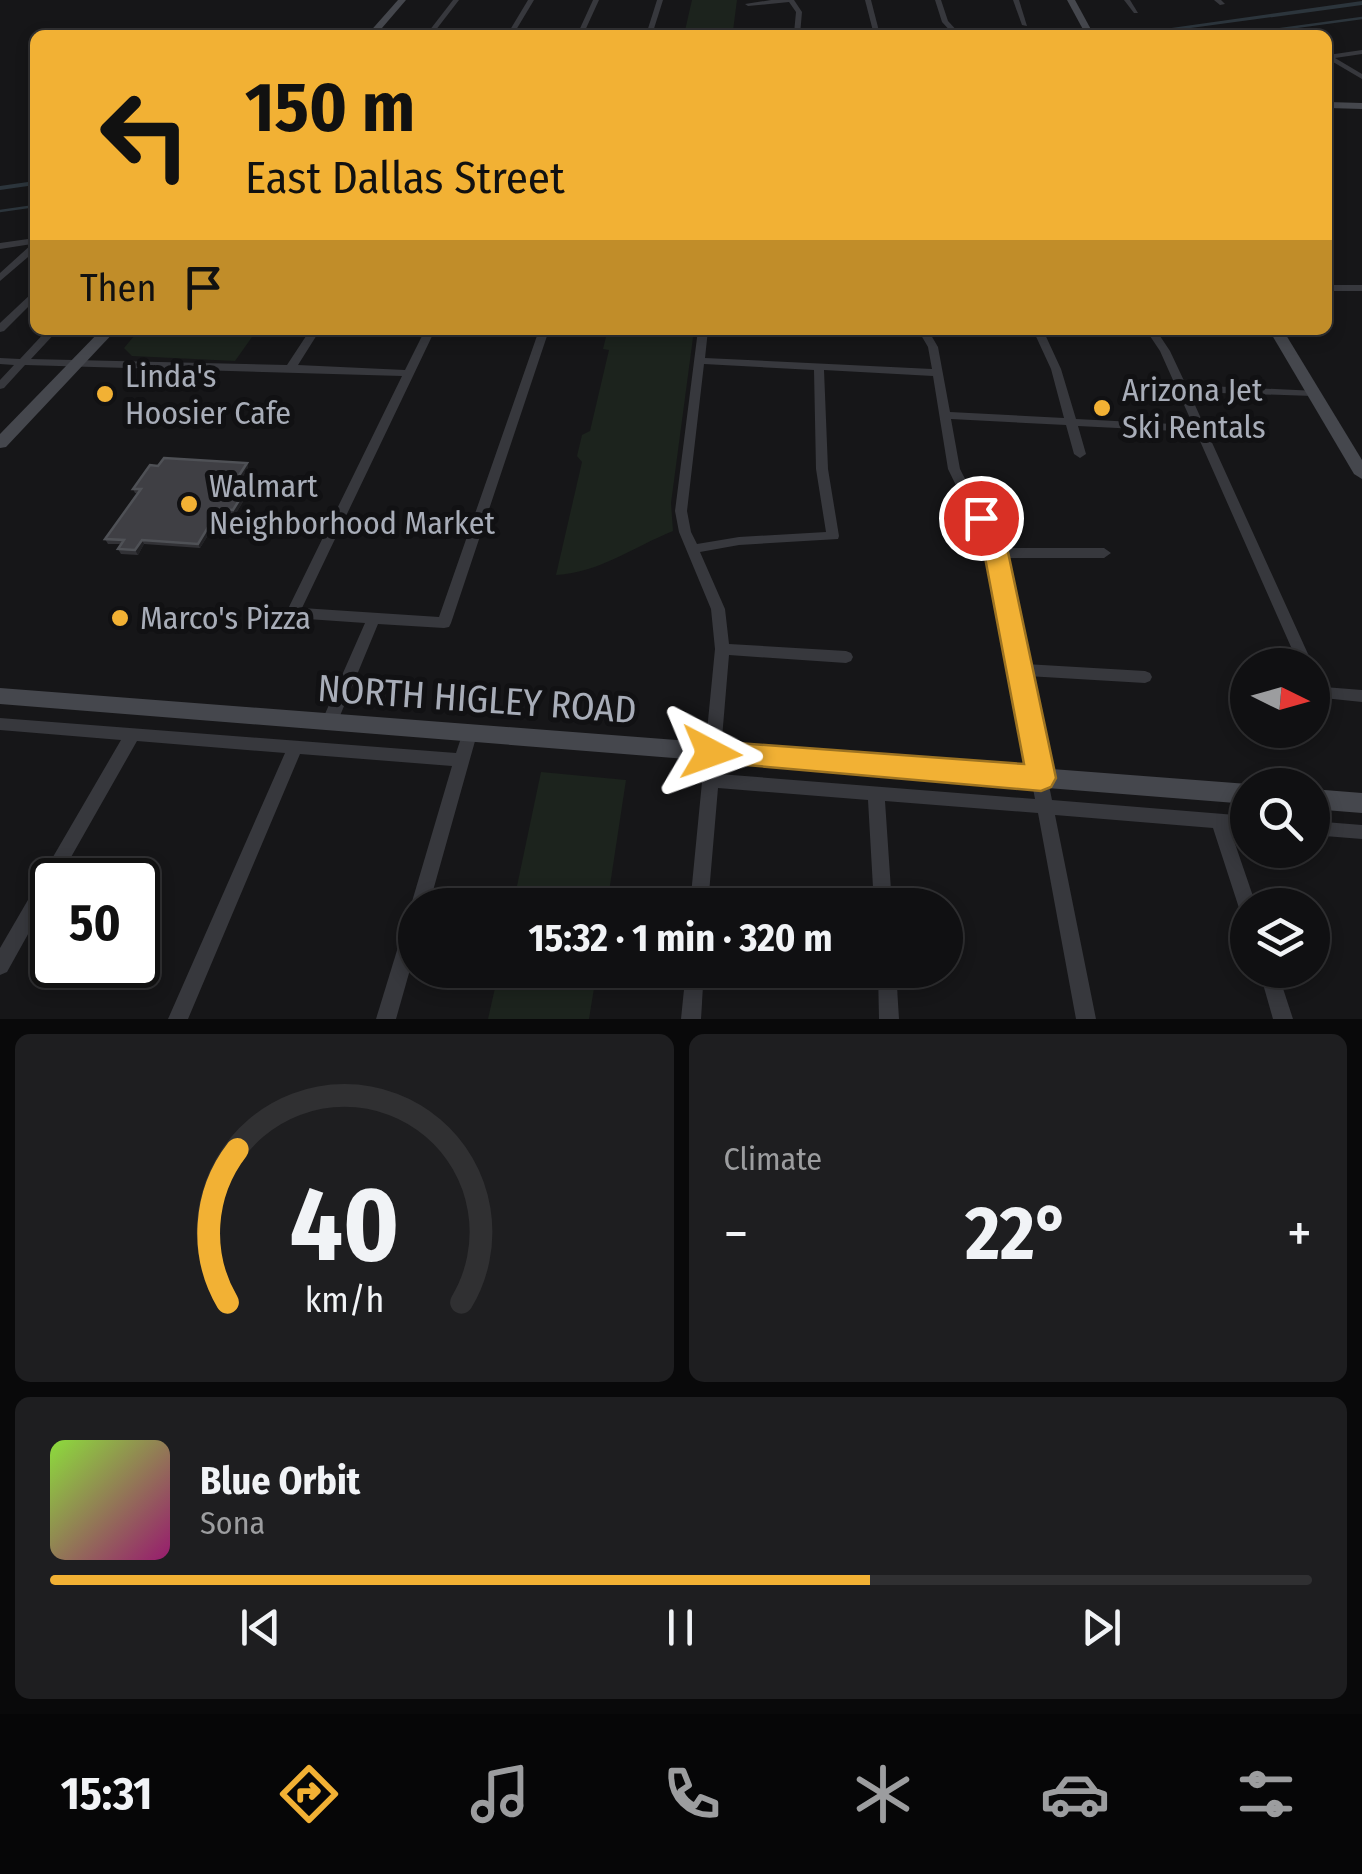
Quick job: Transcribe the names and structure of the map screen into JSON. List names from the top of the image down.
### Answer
{
  "streets": {
    "main road": ["NORTH HIGLEY ROAD"]
  },
  "places": [
    "Linda's Hoosier Cafe",
    "Arizona Jet Ski Rentals",
    "Walmart Neighborhood Market",
    "Marco's Pizza"
  ],
  "north": "right",
  "page": {
    "turn": ["150 m", "East Dallas Street"],
    "then": "Then",
    "limit": "50",
    "trip": "15:32 · 1 min · 320 m",
    "tile": "Climate",
    "heat": ["−", "22°", "+"],
    "song": ["Blue Orbit", "Sona"],
    "tabs": "15:31",
    "gauge": ["40", "km/h"]
  }
}
